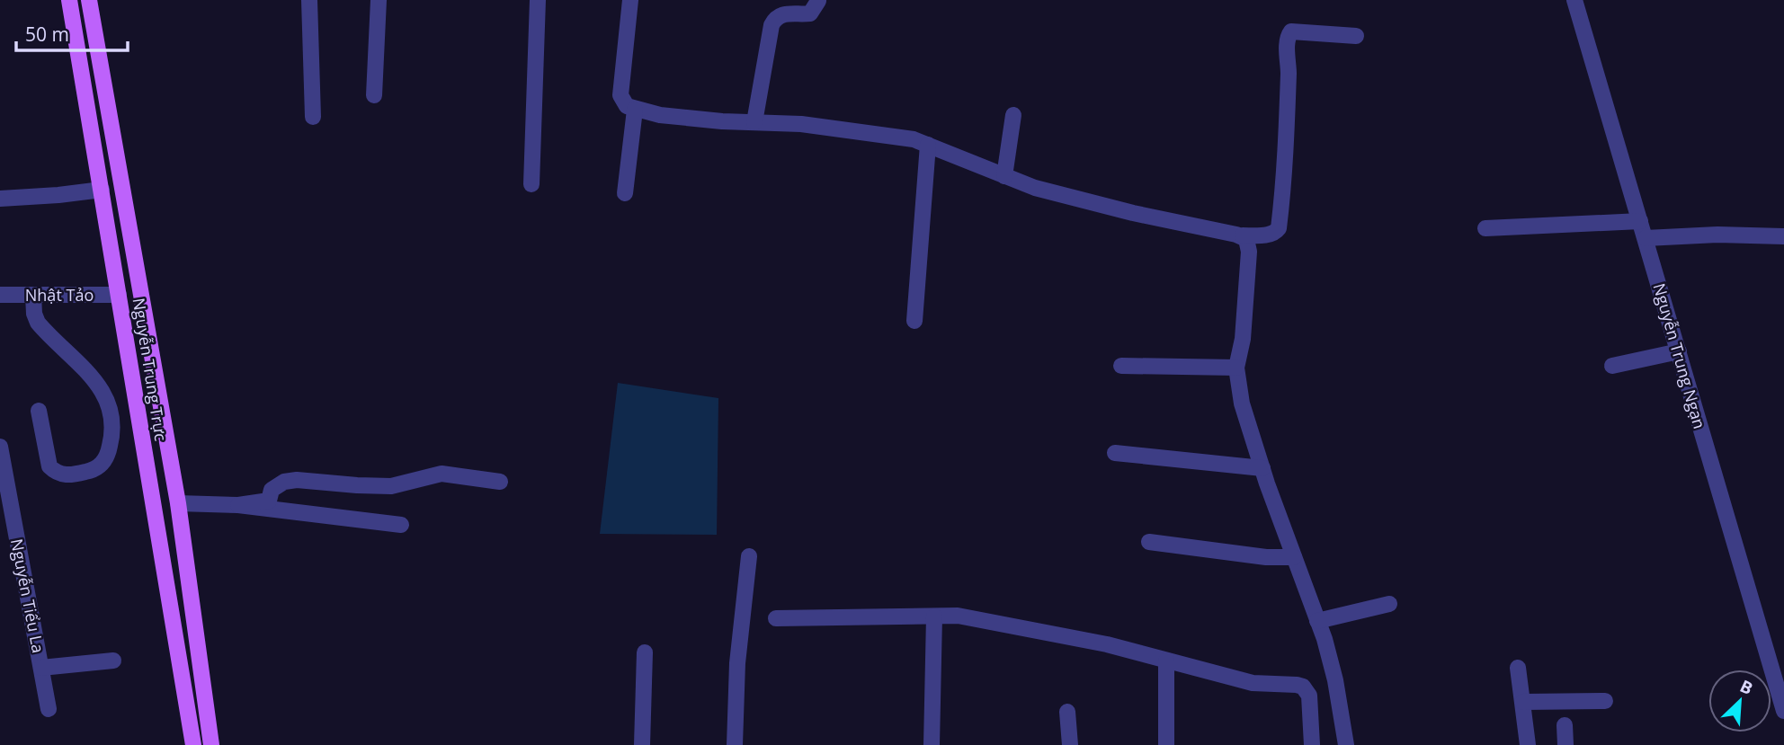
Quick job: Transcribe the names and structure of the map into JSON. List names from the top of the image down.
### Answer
{
  "streets": {
    "main road": ["Nguyễn Trung Trực"],
    "street": ["Nhật Tảo", "Nguyễn Trung Ngạn", "Nguyễn Tiểu La"]
  },
  "crossings": [
    ["Nhật Tảo", "Nguyễn Trung Trực"]
  ],
  "scale_bar": "50 m",
  "north": "top right"
}
